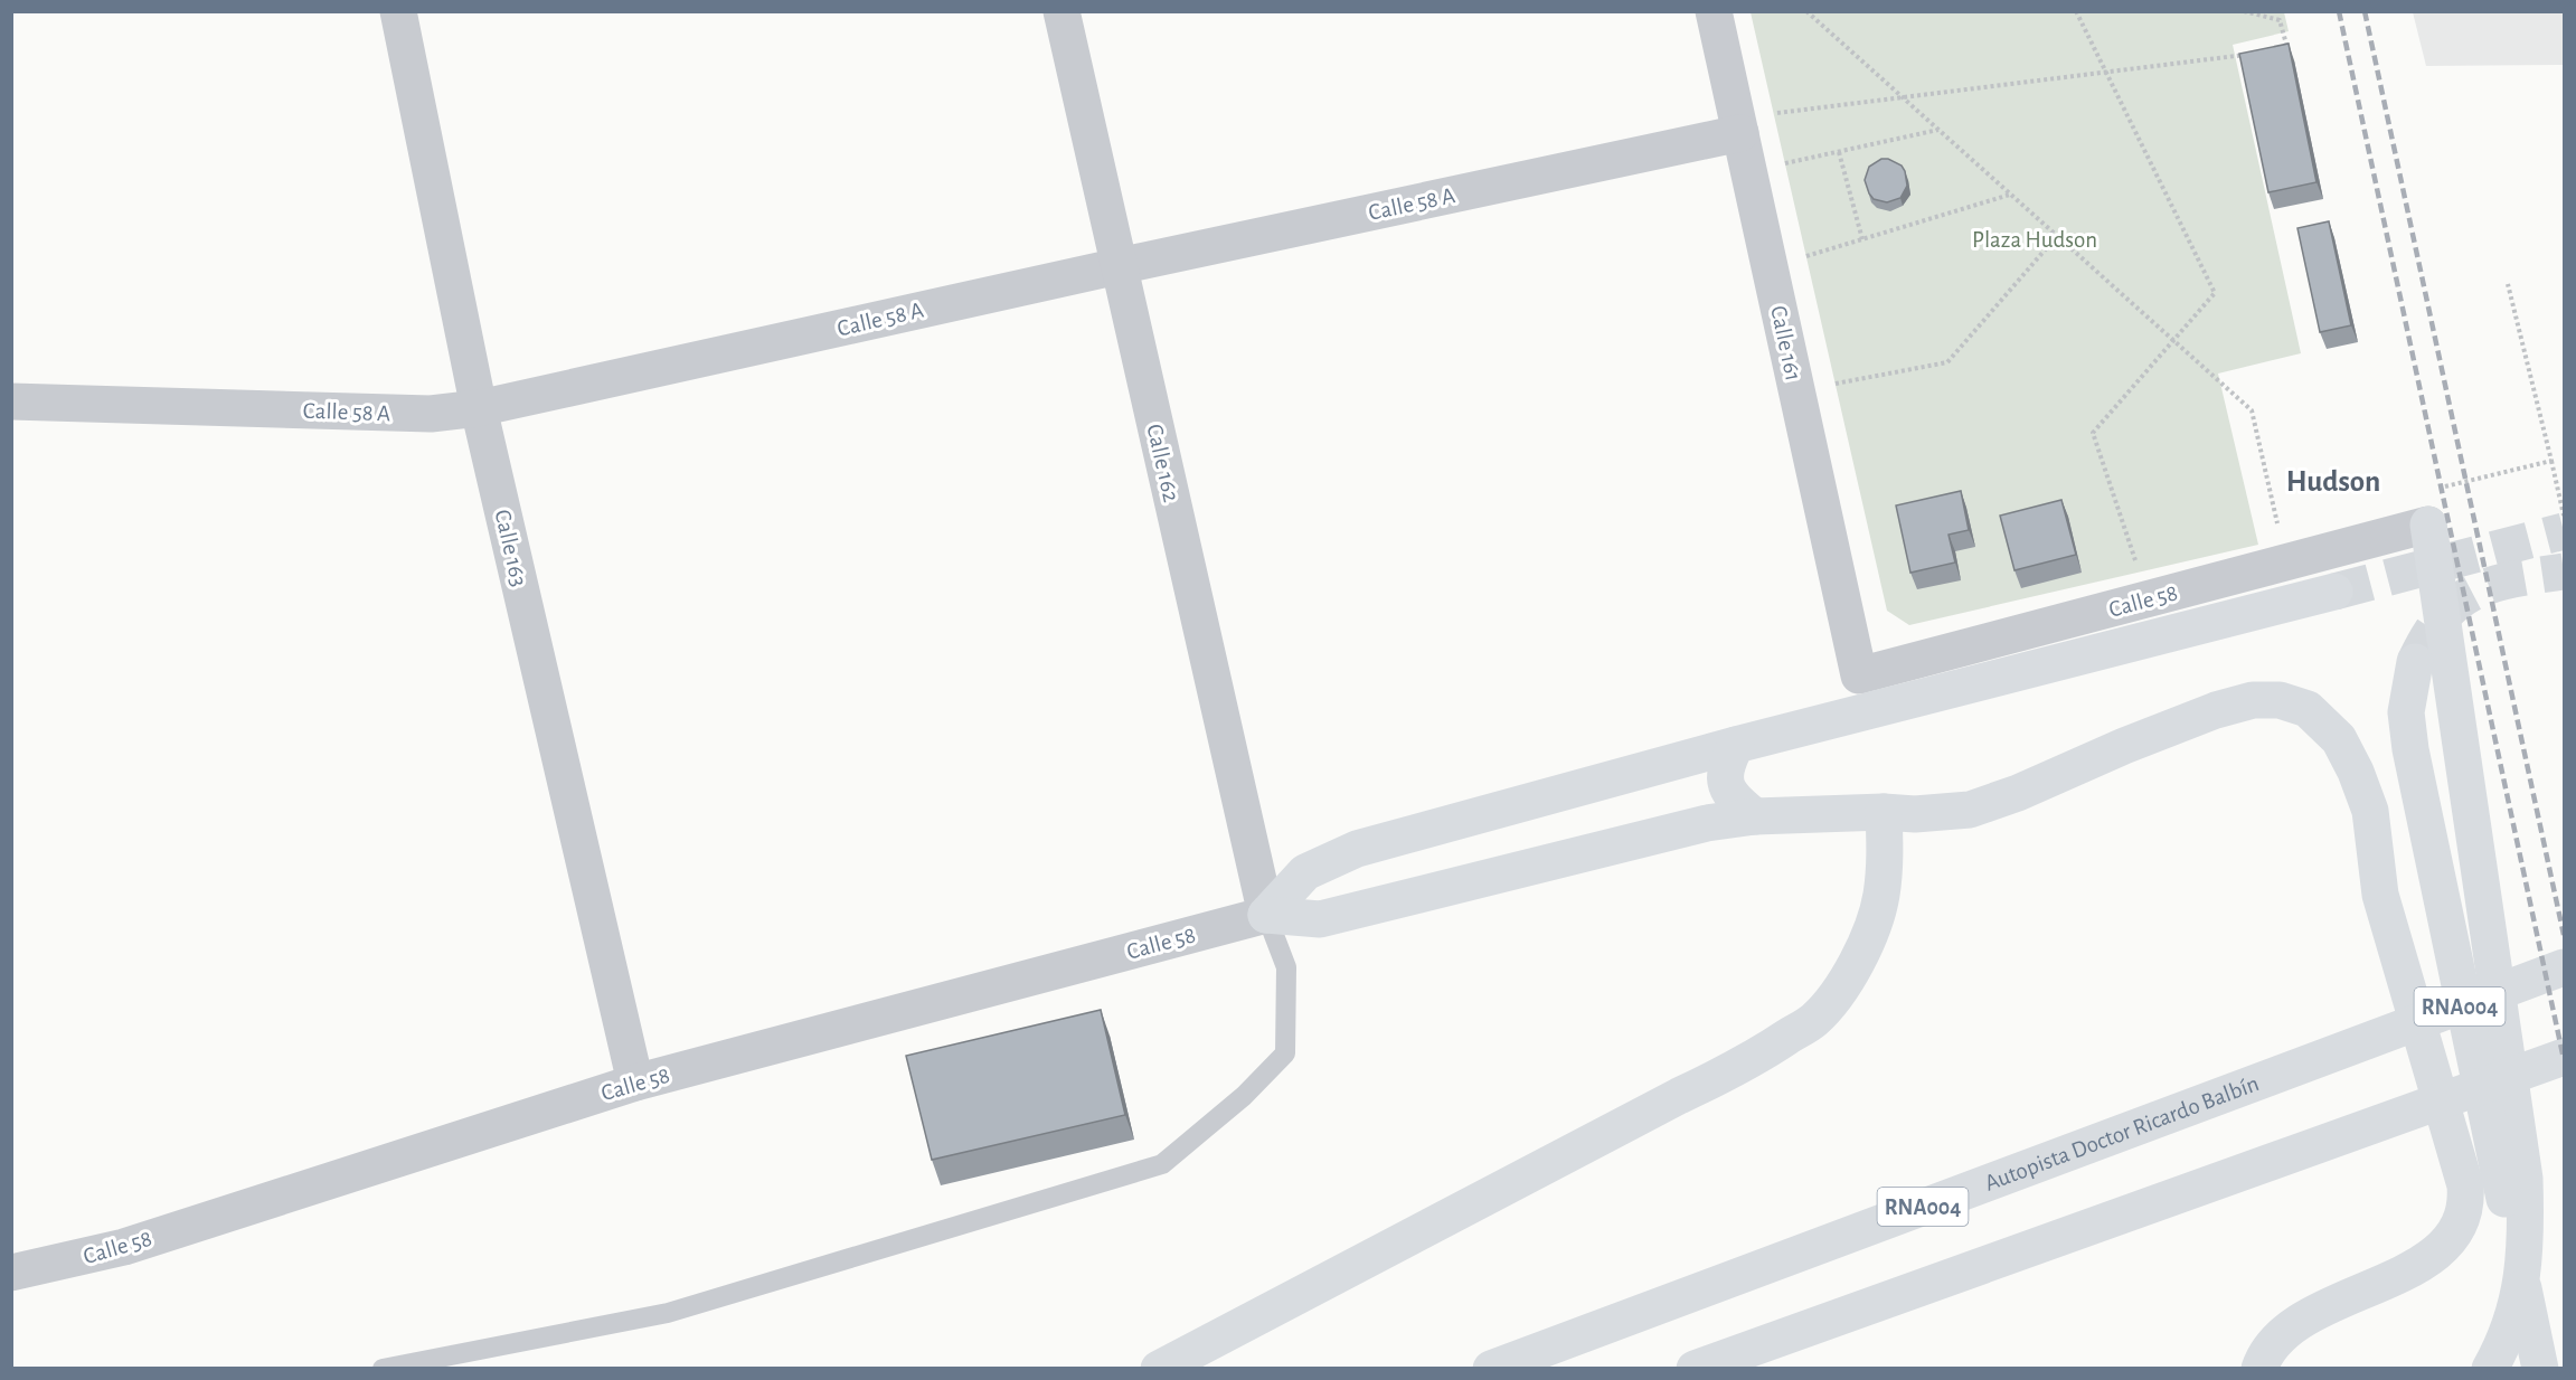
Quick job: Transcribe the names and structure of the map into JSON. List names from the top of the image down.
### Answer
{
  "streets": {
    "main road": ["RNA004", "Autopista Doctor Ricardo Balbín"],
    "street": [
      "Calle 58 A",
      "Calle 161",
      "Calle 162",
      "Calle 163",
      "Calle 58"
    ]
  },
  "crossings": [
    ["Calle 58 A", "Calle 161"],
    ["Calle 58 A", "Calle 162"],
    ["Calle 58 A", "Calle 163"],
    ["Calle 161", "Calle 58"],
    ["Calle 162", "Calle 58"],
    ["Calle 163", "Calle 58"]
  ],
  "districts": ["Hudson"],
  "parks": ["Plaza Hudson"]
}
